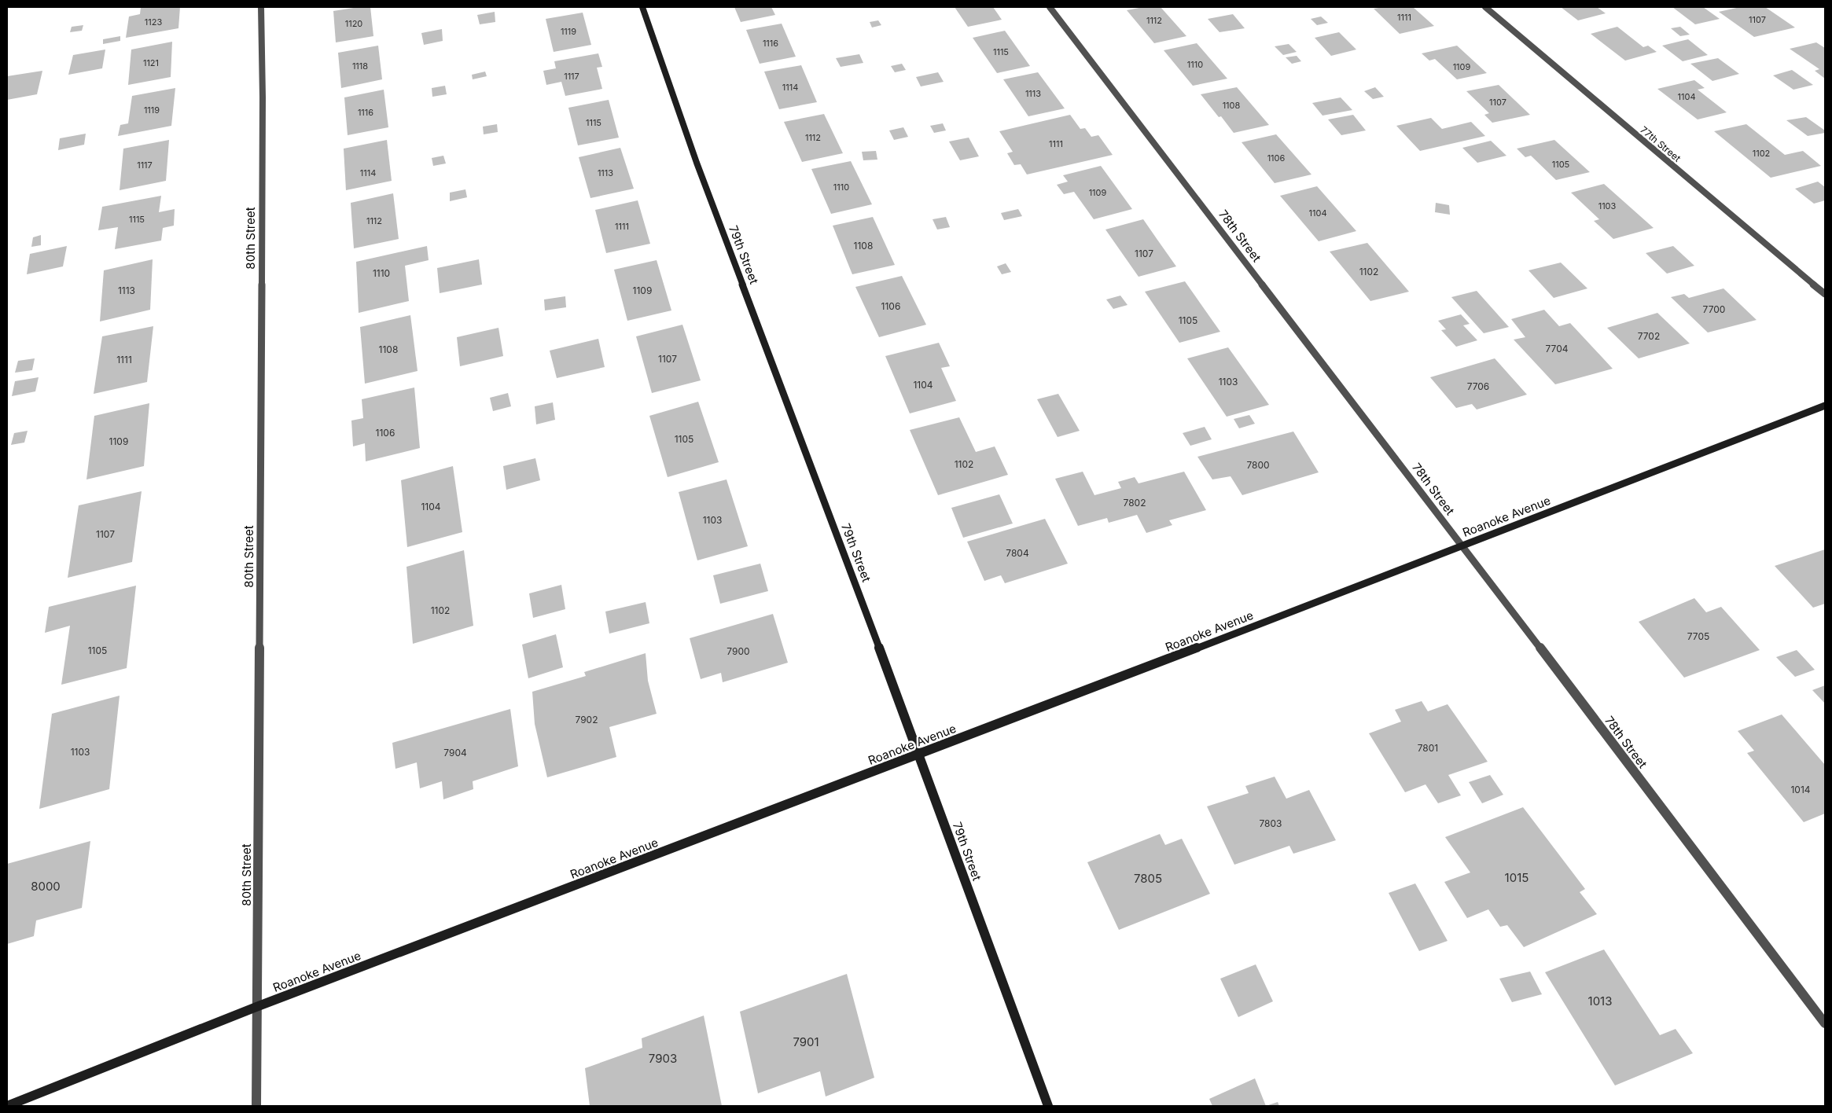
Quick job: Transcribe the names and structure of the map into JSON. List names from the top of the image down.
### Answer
{
  "streets": {
    "street": [
      "77th Street",
      "78th Street",
      "80th Street",
      "79th Street",
      "Roanoke Avenue"
    ]
  },
  "crossings": [
    ["78th Street", "Roanoke Avenue"],
    ["80th Street", "Roanoke Avenue"],
    ["79th Street", "Roanoke Avenue"]
  ],
  "house_numbers": [
    "1111",
    "1107",
    "1112",
    "1123",
    "1120",
    "1119",
    "1116",
    "1115",
    "1121",
    "1110",
    "1118",
    "1109",
    "1117",
    "1114",
    "1113",
    "1104",
    "1107",
    "1108",
    "1119",
    "1116",
    "1115",
    "1112",
    "1111",
    "1102",
    "1106",
    "1105",
    "1117",
    "1114",
    "1113",
    "1110",
    "1109",
    "1103",
    "1104",
    "1115",
    "1112",
    "1111",
    "1108",
    "1107",
    "1102",
    "1110",
    "1113",
    "1109",
    "1106",
    "7700",
    "1105",
    "7702",
    "7704",
    "1108",
    "1107",
    "1111",
    "1103",
    "1104",
    "7706",
    "1106",
    "1105",
    "1109",
    "1102",
    "7800",
    "7802",
    "1104",
    "1103",
    "1107",
    "7804",
    "1102",
    "7705",
    "1105",
    "7900",
    "7902",
    "7801",
    "1103",
    "7904",
    "1014",
    "7803",
    "1015",
    "7805",
    "8000",
    "1013",
    "7901",
    "7903"
  ]
}
